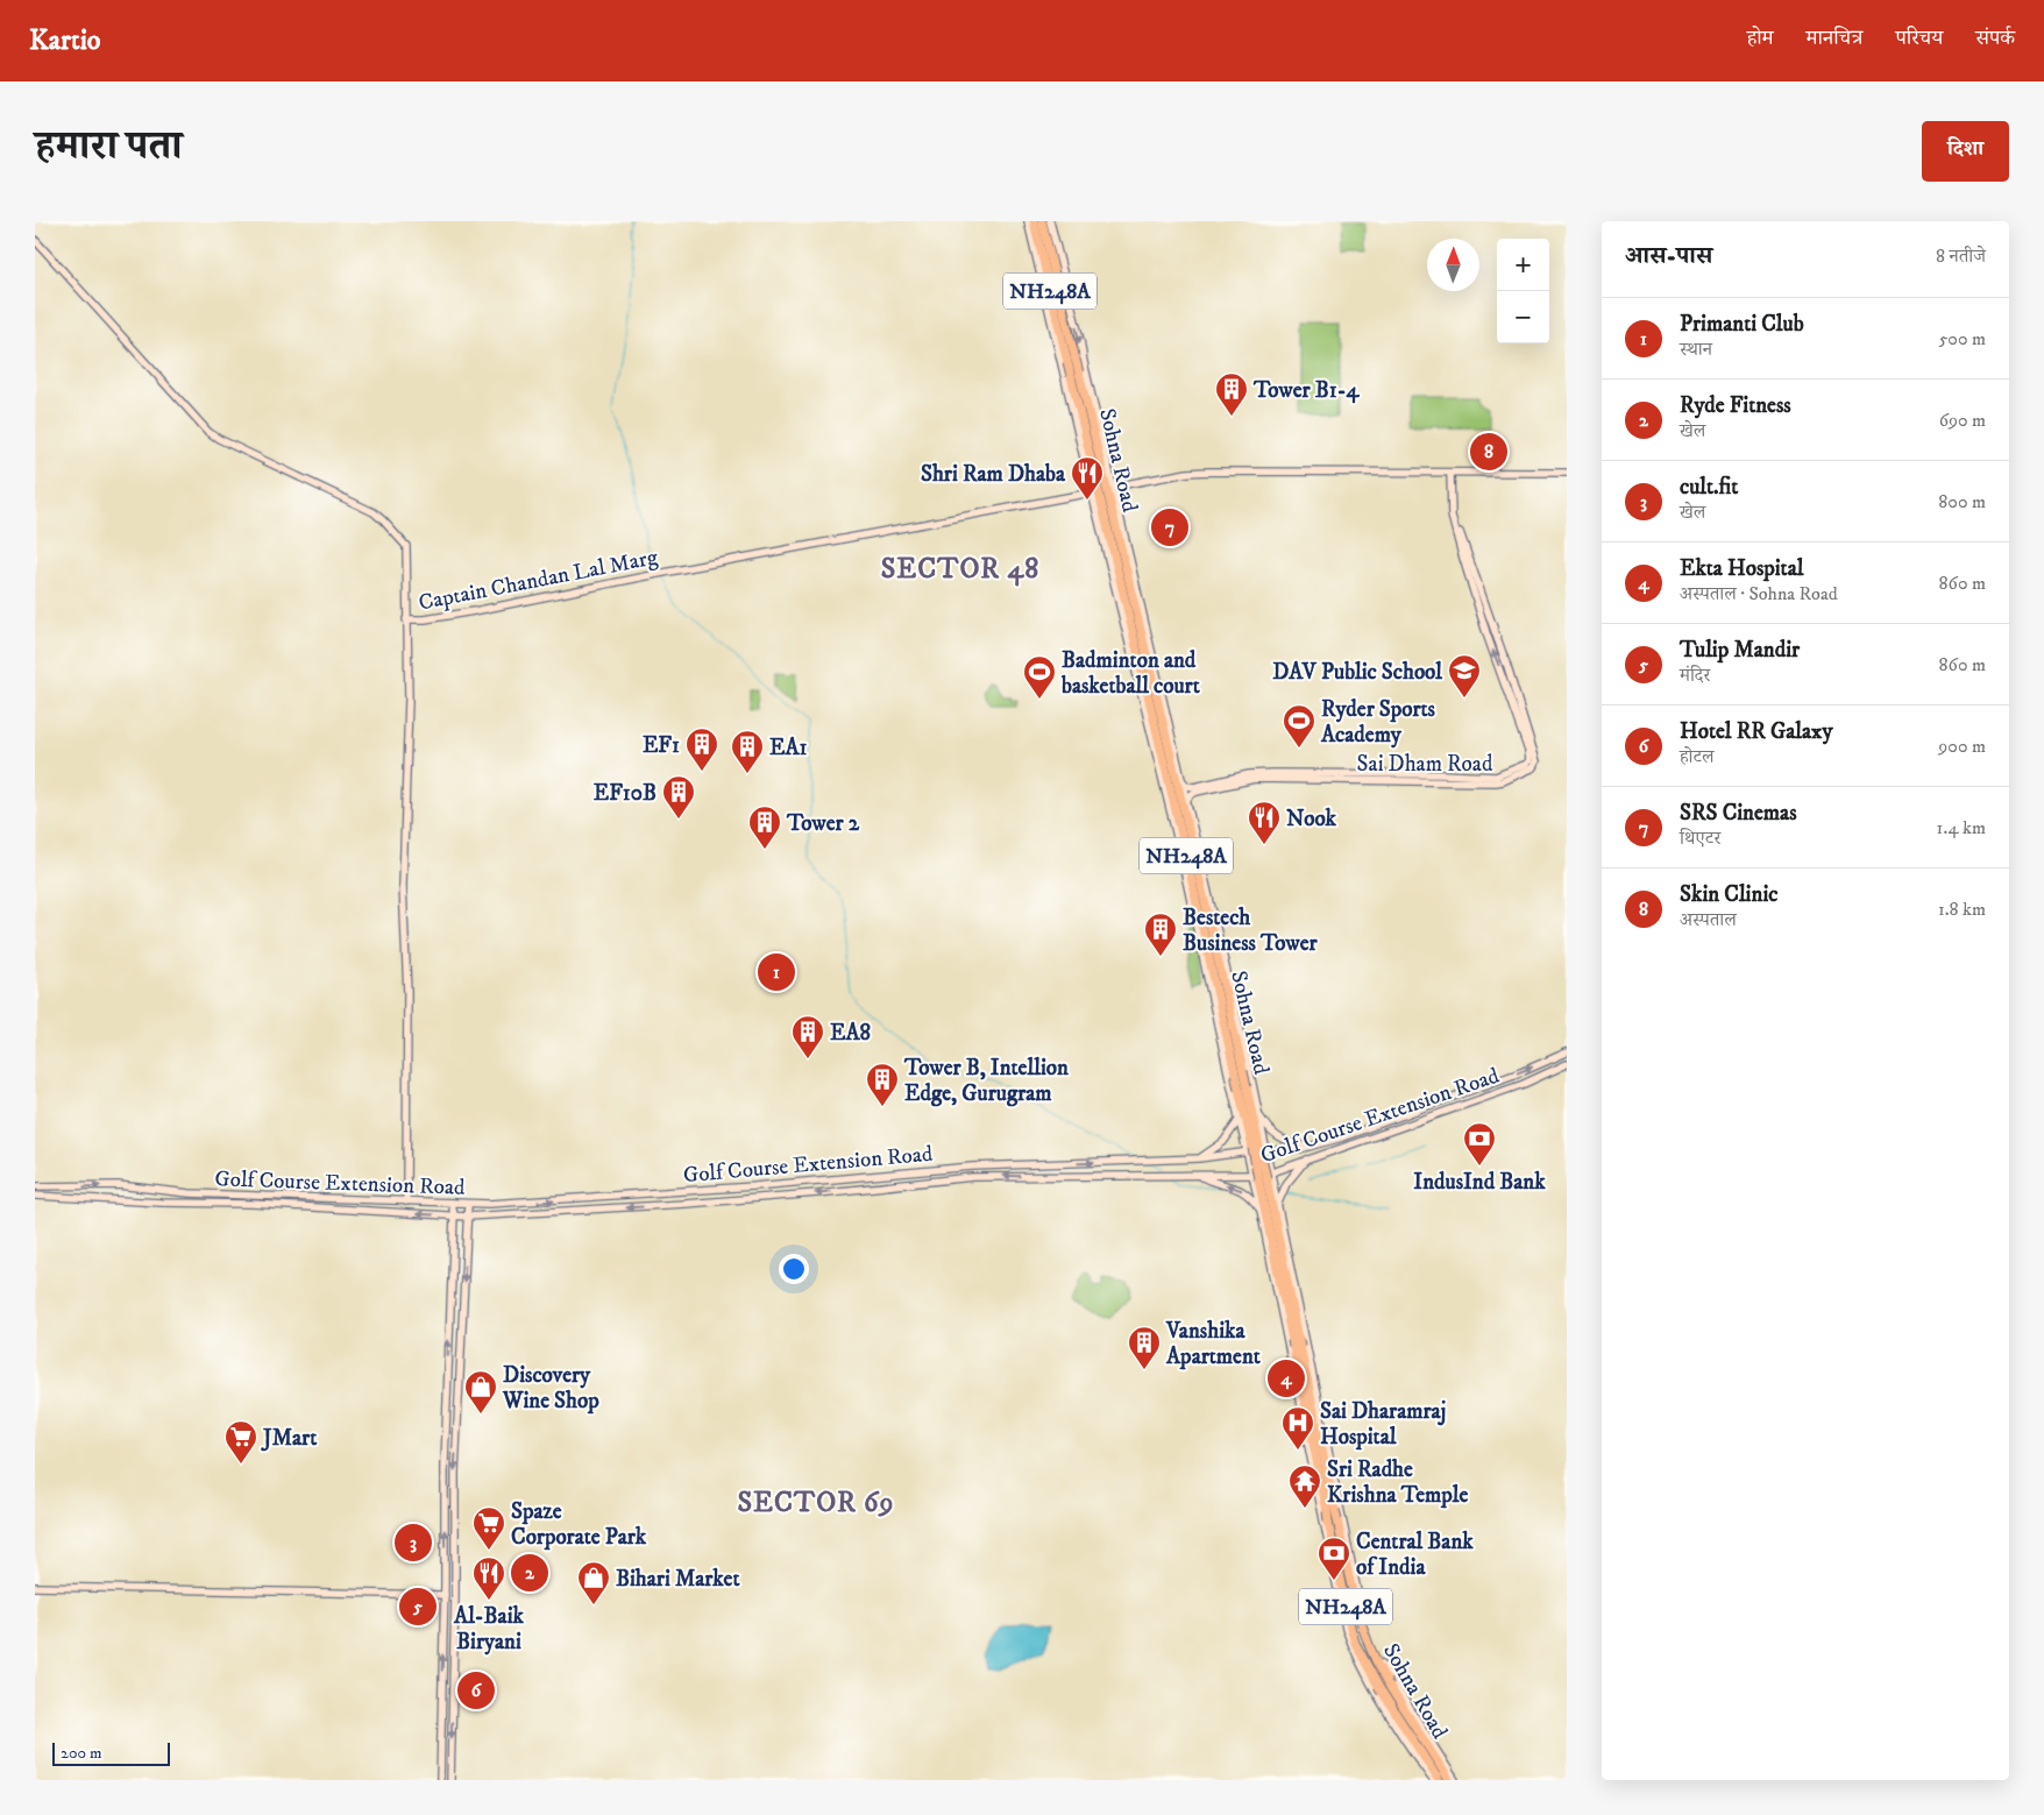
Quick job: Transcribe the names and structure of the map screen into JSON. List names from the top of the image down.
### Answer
{
  "streets": {
    "highway": ["NH248A", "Sohna Road"],
    "main road": ["Captain Chandan Lal Marg", "Sai Dham Road", "Golf Course Extension Road"]
  },
  "crossings": [
    ["Sohna Road", "Golf Course Extension Road"]
  ],
  "districts": ["SECTOR 48", "SECTOR 69"],
  "places": {
    "building": [
      "Tower B1-4",
      "EF1",
      "EA1",
      "EF10B",
      "Tower 2",
      "Bestech Business Tower",
      "EA8",
      "Tower B, Intellion Edge, Gurugram",
      "Vanshika Apartment"
    ],
    "restaurant": ["Shri Ram Dhaba", "Nook", "Al-Baik Biryani"],
    "school or university": ["DAV Public School"],
    "sports": ["Badminton and basketball court", "Ryder Sports Academy"],
    "bank": ["IndusInd Bank", "Central Bank of India"],
    "shop": ["Discovery Wine Shop", "Bihari Market"],
    "hospital": ["Sai Dharamraj Hospital"],
    "supermarket": ["JMart", "Spaze Corporate Park"],
    "temple": ["Sri Radhe Krishna Temple"]
  },
  "scale_bar": "200 m",
  "north": "top",
  "page": {
    "header": "Kartio",
    "nav": [
      "होम",
      "मानचित्र",
      "परिचय",
      "संपर्क"
    ],
    "title": "हमारा पता",
    "buttons": "दिशा",
    "heading": ["आस-पास", "8 नतीजे"],
    "map_buttons": ["+", "−"],
    "list": [
      {
        "mark": "1",
        "name": "Primanti Club",
        "note": "स्थान",
        "value": "500 m"
      },
      {
        "mark": "2",
        "name": "Ryde Fitness",
        "note": "खेल",
        "value": "690 m"
      },
      {
        "mark": "3",
        "name": "cult.fit",
        "note": "खेल",
        "value": "800 m"
      },
      {
        "mark": "4",
        "name": "Ekta Hospital",
        "note": "अस्पताल · Sohna Road",
        "value": "860 m"
      },
      {
        "mark": "5",
        "name": "Tulip Mandir",
        "note": "मंदिर",
        "value": "860 m"
      },
      {
        "mark": "6",
        "name": "Hotel RR Galaxy",
        "note": "होटल",
        "value": "900 m"
      },
      {
        "mark": "7",
        "name": "SRS Cinemas",
        "note": "थिएटर",
        "value": "1.4 km"
      },
      {
        "mark": "8",
        "name": "Skin Clinic",
        "note": "अस्पताल",
        "value": "1.8 km"
      }
    ],
    "pins": [
      "8",
      "7",
      "1",
      "4",
      "3",
      "2",
      "5",
      "6"
    ],
    "scale": "200 m"
  }
}
